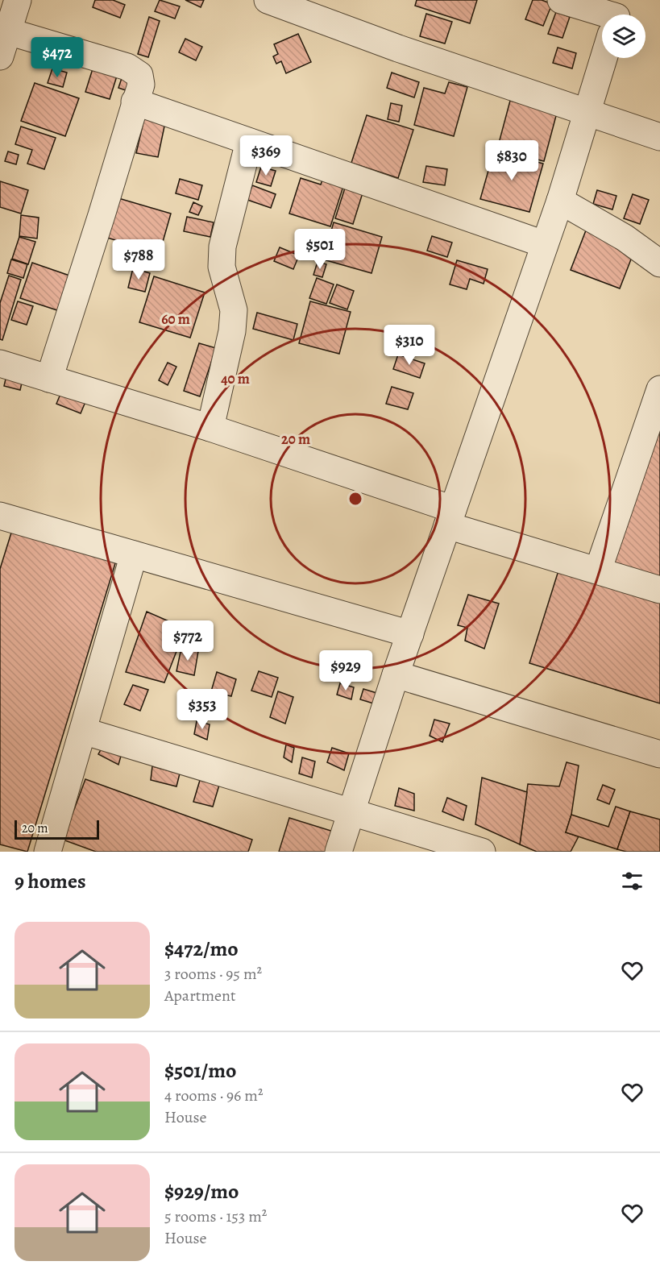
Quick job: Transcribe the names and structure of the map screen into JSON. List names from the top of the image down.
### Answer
{
  "scale_bar": "20 m",
  "page": {
    "price": [
      "$472",
      "$369",
      "$830",
      "$501",
      "$788",
      "$310",
      "$772",
      "$929",
      "$353"
    ],
    "scale": "20 m",
    "heading": "9 homes",
    "list": [
      {
        "name": "$472/mo",
        "note": "3 rooms · 95 m² · Apartment"
      },
      {
        "name": "$501/mo",
        "note": "4 rooms · 96 m² · House"
      },
      {
        "name": "$929/mo",
        "note": "5 rooms · 153 m² · House"
      }
    ]
  },
  "rings": ["60 m", "40 m", "20 m"]
}
